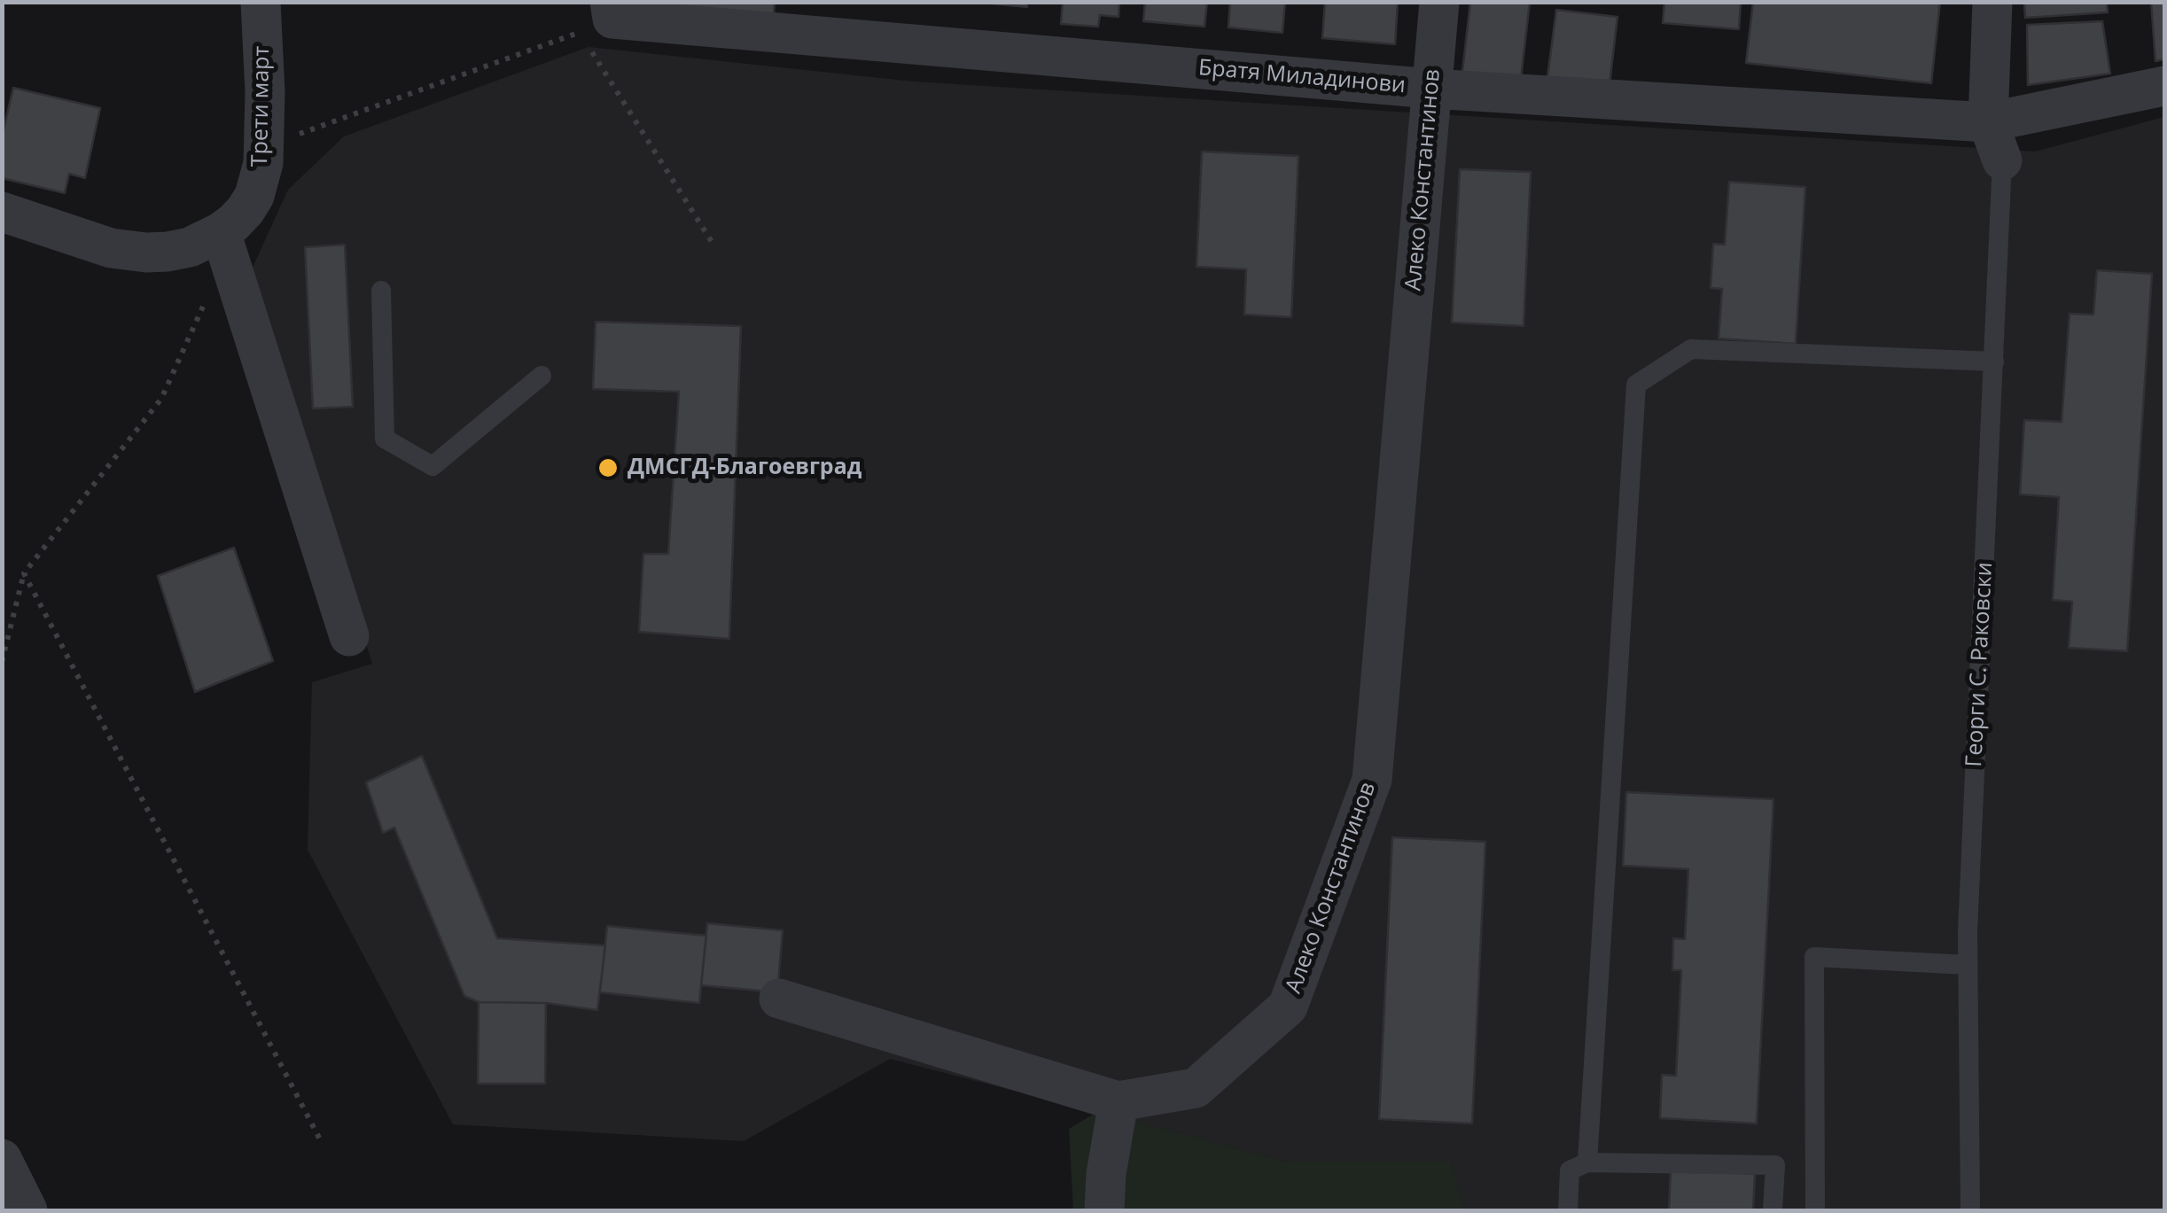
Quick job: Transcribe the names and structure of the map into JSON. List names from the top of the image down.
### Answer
{
  "streets": {
    "street": [
      "Братя Миладинови",
      "Трети март",
      "Алеко Константинов",
      "Георги С. Раковски"
    ]
  },
  "crossings": [
    ["Братя Миладинови", "Алеко Константинов"],
    ["Братя Миладинови", "Георги С. Раковски"]
  ],
  "places": ["ДМСГД-Благоевград"]
}
